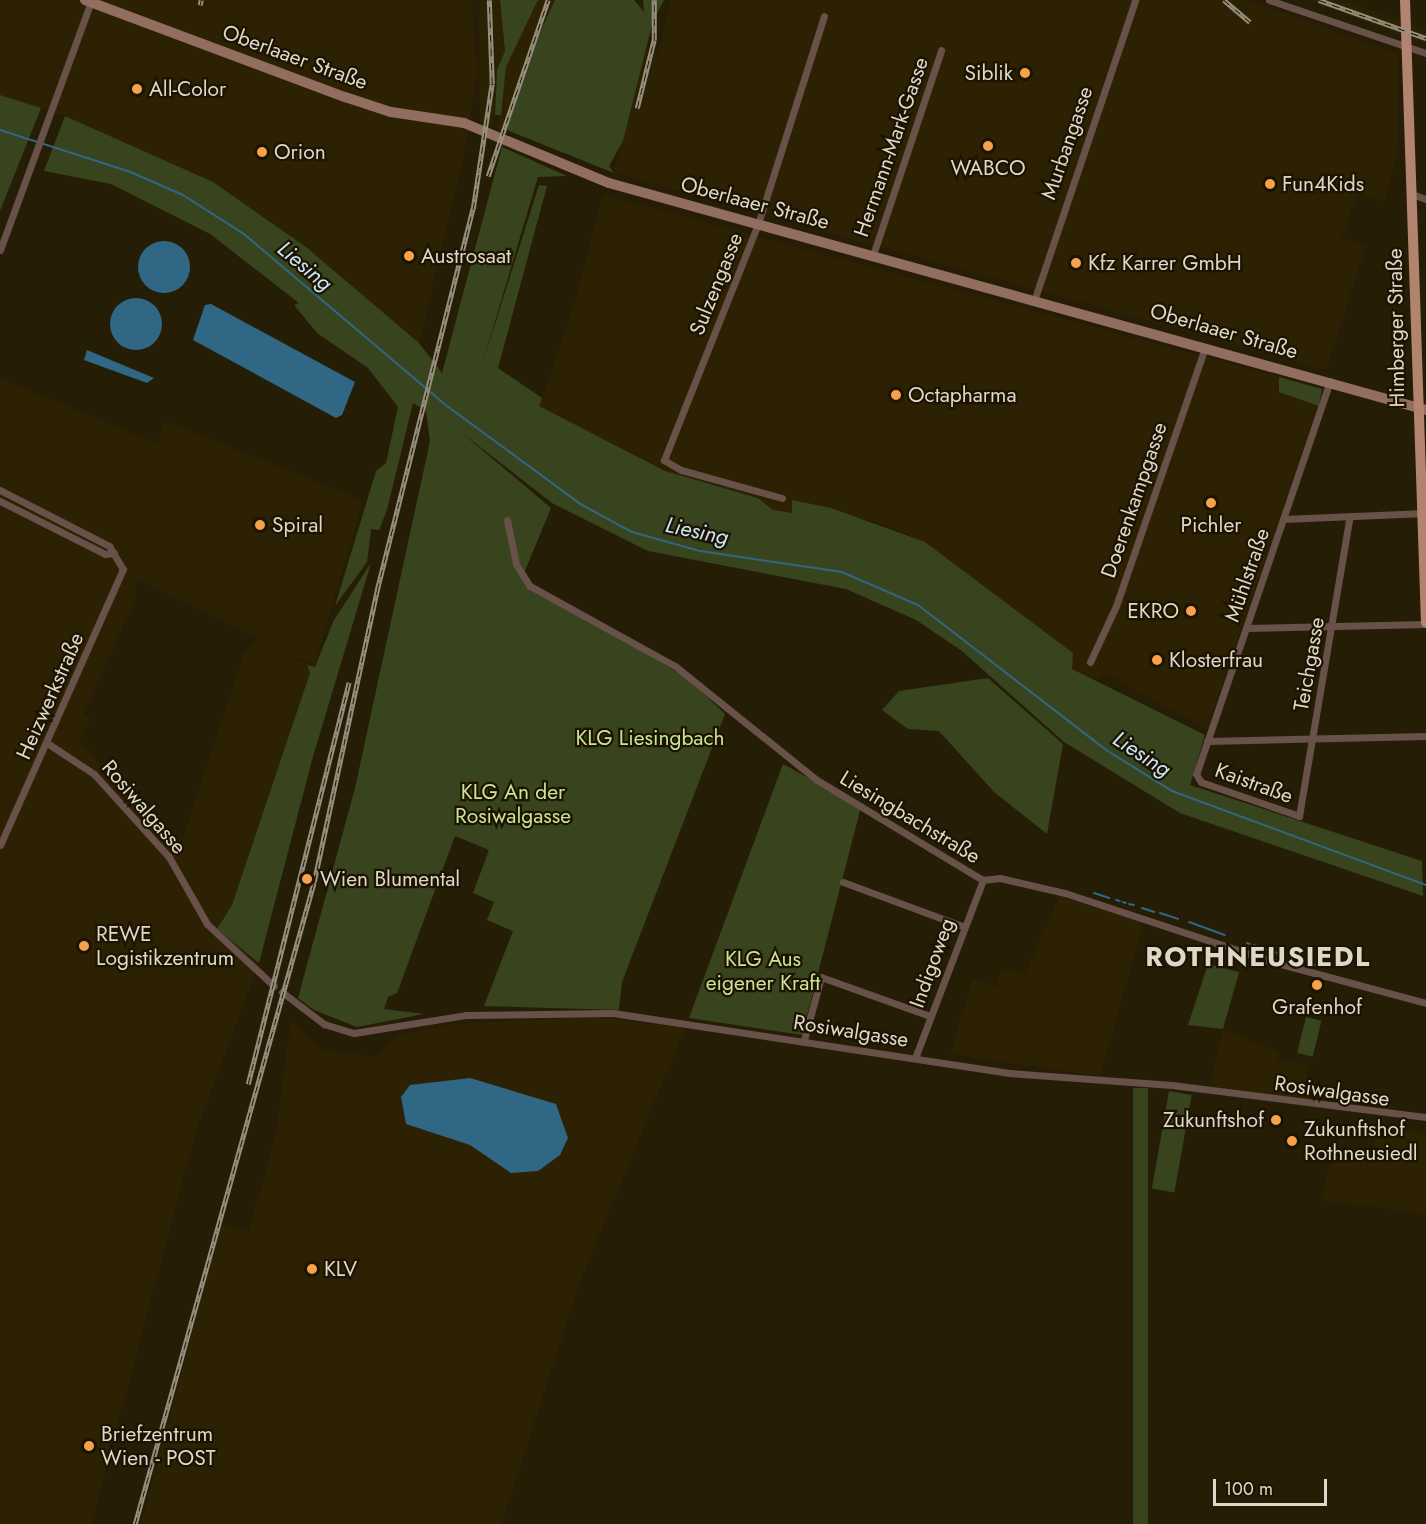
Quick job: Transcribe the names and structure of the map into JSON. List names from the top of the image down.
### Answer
{
  "streets": {
    "main road": ["Oberlaaer Straße", "Himberger Straße"],
    "street": [
      "Murbangasse",
      "Hermann-Mark-Gasse",
      "Sulzengasse",
      "Doerenkampgasse",
      "Mühlstraße",
      "Teichgasse",
      "Heizwerkstraße",
      "Kaistraße",
      "Rosiwalgasse",
      "Liesingbachstraße",
      "Indigoweg"
    ]
  },
  "crossings": [
    ["Oberlaaer Straße", "Murbangasse"],
    ["Oberlaaer Straße", "Hermann-Mark-Gasse"],
    ["Oberlaaer Straße", "Sulzengasse"],
    ["Oberlaaer Straße", "Himberger Straße"],
    ["Oberlaaer Straße", "Doerenkampgasse"],
    ["Oberlaaer Straße", "Mühlstraße"],
    ["Mühlstraße", "Kaistraße"],
    ["Teichgasse", "Kaistraße"],
    ["Heizwerkstraße", "Rosiwalgasse"],
    ["Rosiwalgasse", "Indigoweg"],
    ["Liesingbachstraße", "Indigoweg"]
  ],
  "districts": ["ROTHNEUSIEDL"],
  "water": ["Liesing"],
  "parks": ["KLG Liesingbach", "KLG An der Rosiwalgasse", "KLG Aus eigener Kraft"],
  "places": [
    "Siblik",
    "All-Color",
    "WABCO",
    "Orion",
    "Fun4Kids",
    "Austrosaat",
    "Kfz Karrer GmbH",
    "Octapharma",
    "Pichler",
    "Spiral",
    "EKRO",
    "Klosterfrau",
    "Wien Blumental",
    "REWE Logistikzentrum",
    "Grafenhof",
    "Zukunftshof",
    "Zukunftshof Rothneusiedl",
    "KLV",
    "Briefzentrum Wien - POST"
  ],
  "scale_bar": "100 m"
}
